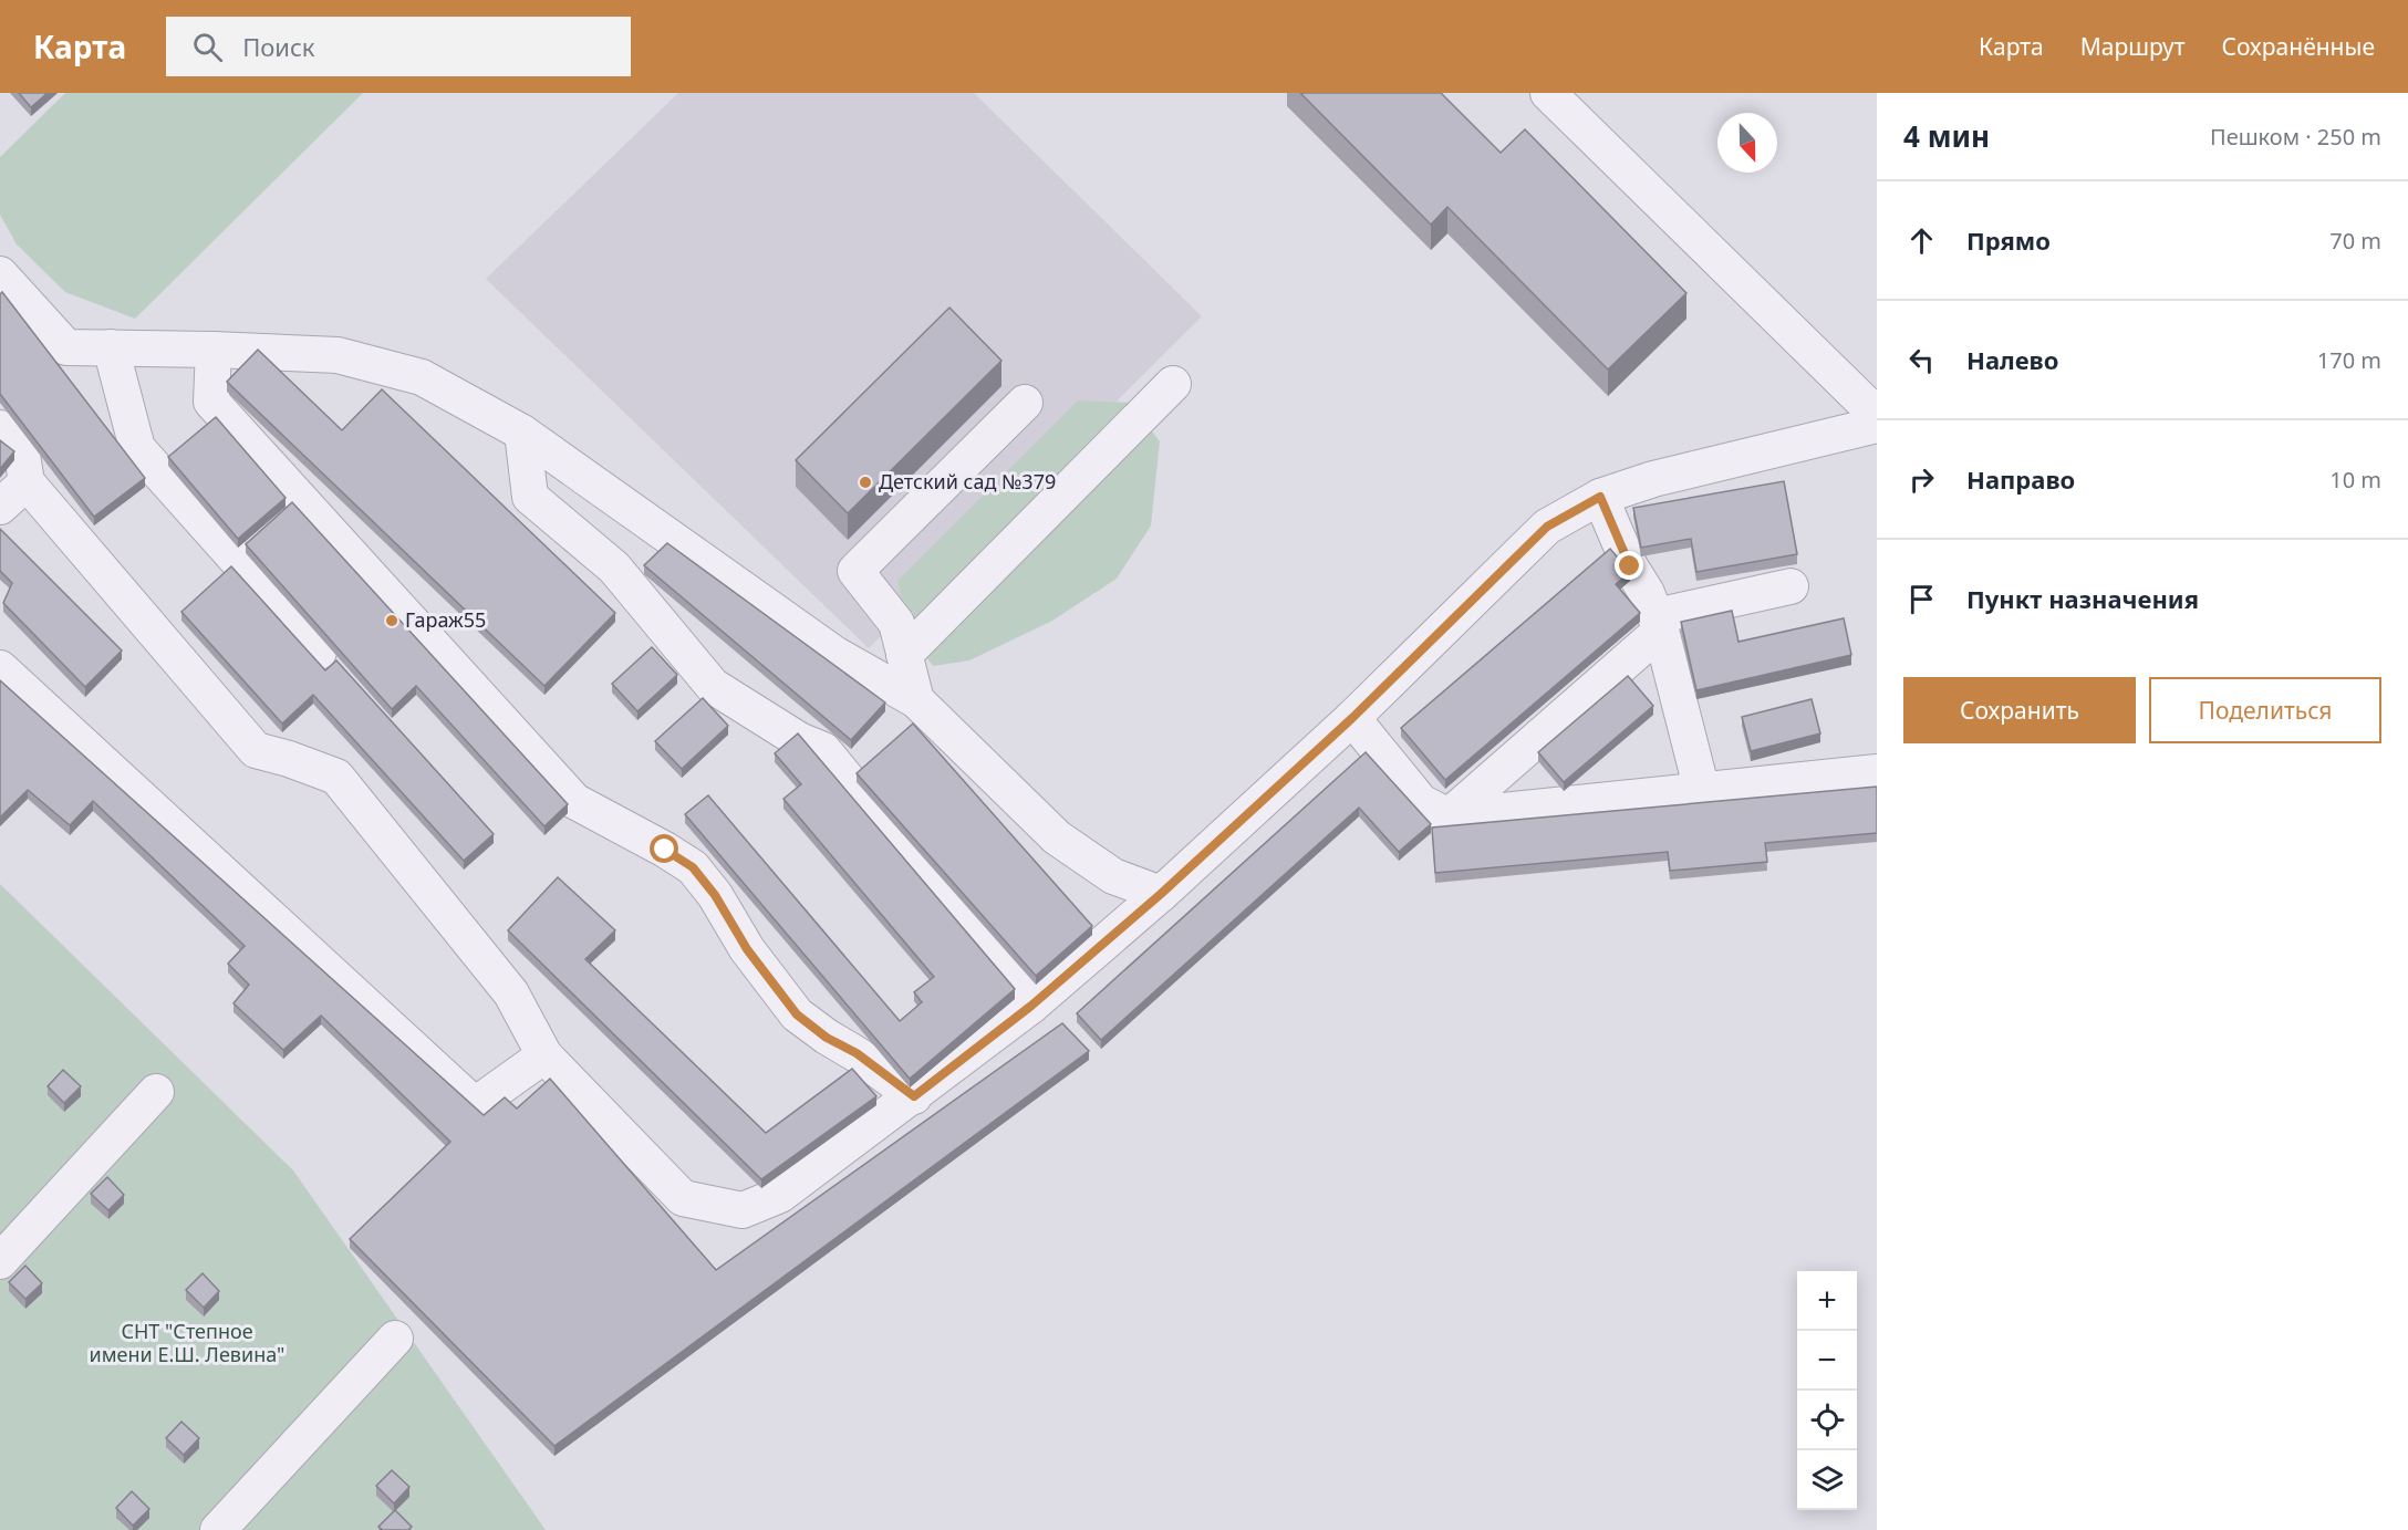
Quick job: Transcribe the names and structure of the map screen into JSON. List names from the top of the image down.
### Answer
{
  "parks": ["СНТ \"Степное имени Е.Ш. Левина\""],
  "places": ["Детский сад №379", "Гараж55"],
  "north": "bottom",
  "page": {
    "header": "Карта",
    "search": "Поиск",
    "nav": ["Карта", "Маршрут", "Сохранённые"],
    "heading": ["4 мин", "Пешком · 250 m"],
    "list": [
      ["Прямо", "70 m"],
      ["Налево", "170 m"],
      ["Направо", "10 m"],
      "Пункт назначения"
    ],
    "buttons": ["Сохранить", "Поделиться"],
    "map_buttons": ["+", "−"]
  }
}
